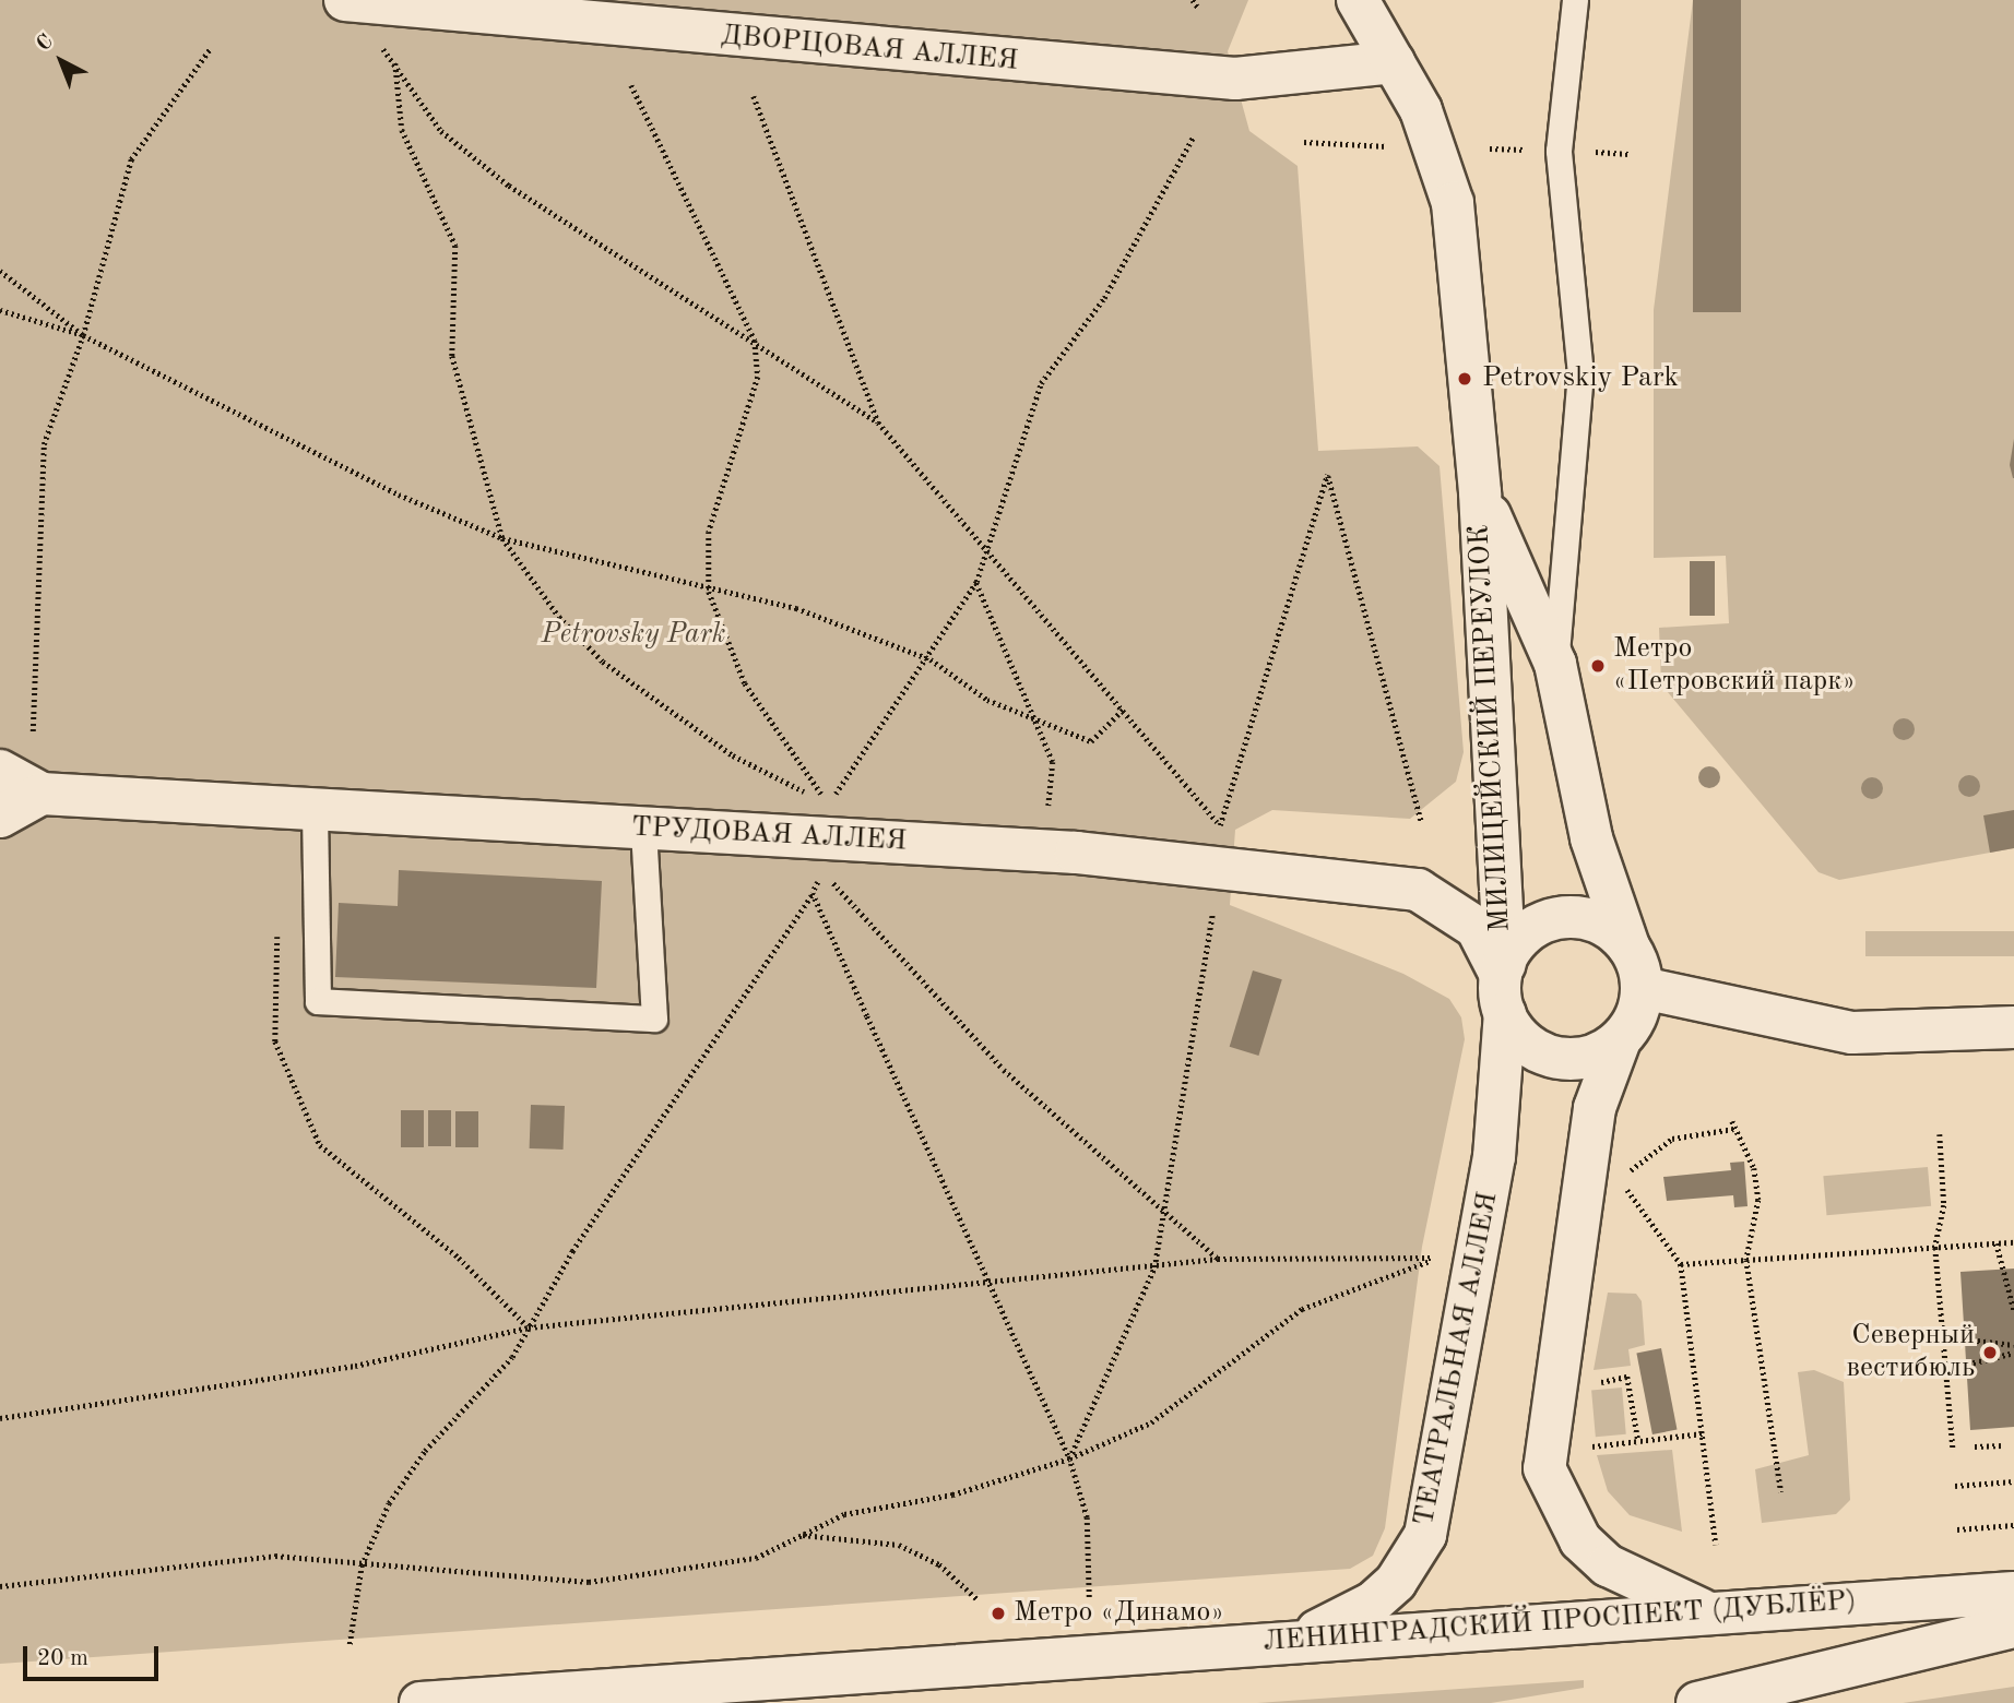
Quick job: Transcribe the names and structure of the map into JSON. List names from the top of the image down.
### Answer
{
  "streets": {
    "street": [
      "ДВОРЦОВАЯ АЛЛЕЯ",
      "МИЛИЦЕЙСКИЙ ПЕРЕУЛОК",
      "ТРУДОВАЯ АЛЛЕЯ",
      "ТЕАТРАЛЬНАЯ АЛЛЕЯ",
      "ЛЕНИНГРАДСКИЙ ПРОСПЕКТ (ДУБЛЁР)"
    ]
  },
  "crossings": [
    ["ДВОРЦОВАЯ АЛЛЕЯ", "МИЛИЦЕЙСКИЙ ПЕРЕУЛОК"],
    ["МИЛИЦЕЙСКИЙ ПЕРЕУЛОК", "ТРУДОВАЯ АЛЛЕЯ"],
    ["МИЛИЦЕЙСКИЙ ПЕРЕУЛОК", "ТЕАТРАЛЬНАЯ АЛЛЕЯ"],
    ["ТРУДОВАЯ АЛЛЕЯ", "ТЕАТРАЛЬНАЯ АЛЛЕЯ"],
    ["ТЕАТРАЛЬНАЯ АЛЛЕЯ", "ЛЕНИНГРАДСКИЙ ПРОСПЕКТ (ДУБЛЁР)"]
  ],
  "parks": ["Petrovsky Park"],
  "places": [
    "Petrovskiy Park",
    "Метро «Петровский парк»",
    "Cеверный вестибюль",
    "Метро «Динамо»"
  ],
  "scale_bar": "20 m",
  "north": "top left"
}
